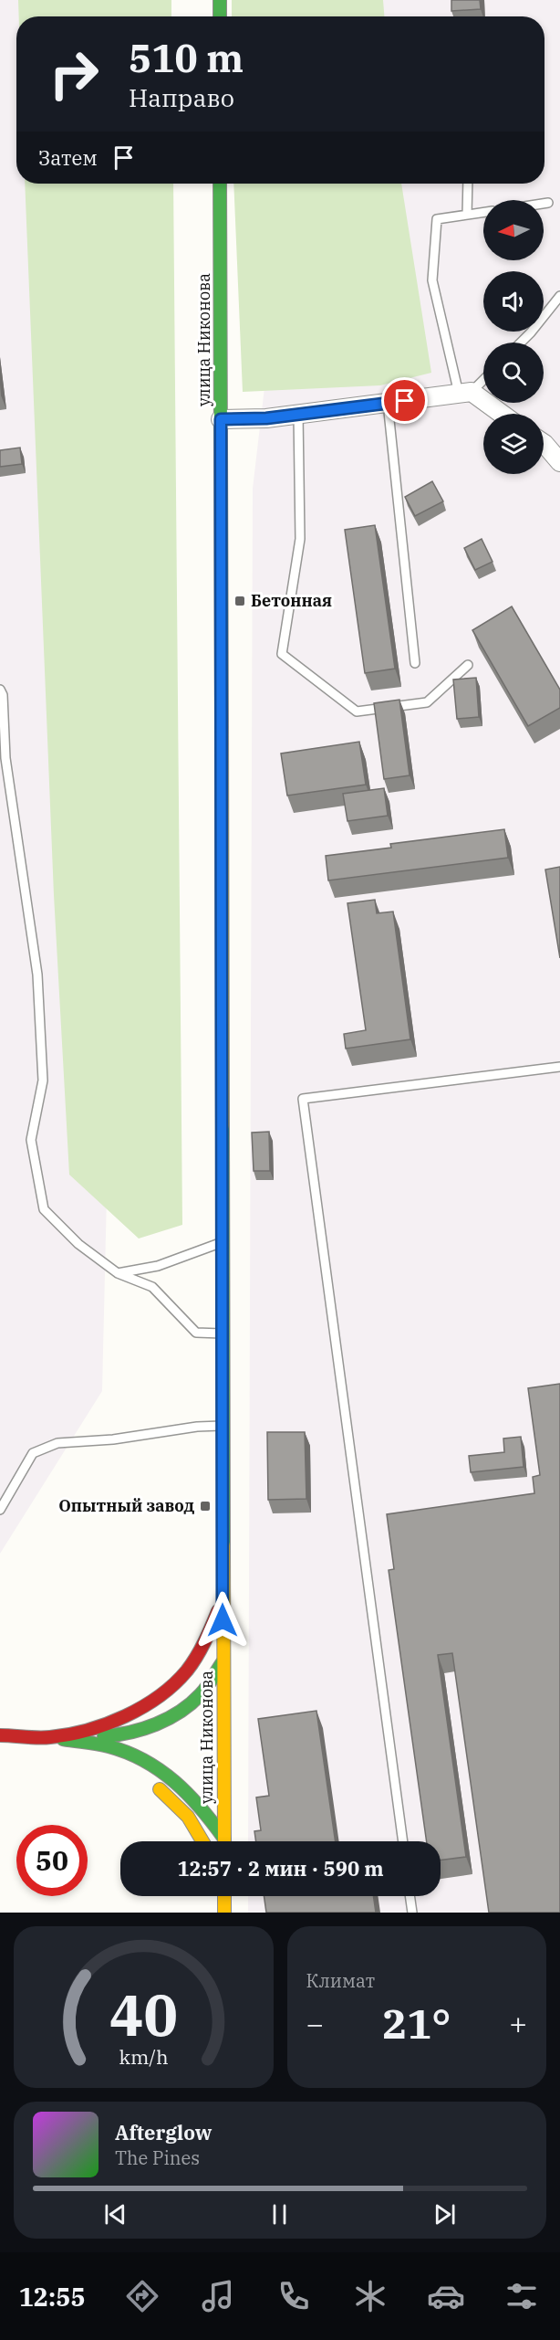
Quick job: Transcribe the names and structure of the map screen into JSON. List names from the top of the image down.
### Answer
{
  "streets": {
    "main road": ["улица Никонова"]
  },
  "places": {
    "transit": ["Бетонная", "Опытный завод"]
  },
  "north": "left",
  "page": {
    "turn": ["510 m", "Направо"],
    "then": "Затем",
    "limit": "50",
    "trip": "12:57 · 2 мин · 590 m",
    "tile": "Климат",
    "heat": ["−", "21°", "+"],
    "song": ["Afterglow", "The Pines"],
    "tabs": "12:55",
    "gauge": ["40", "km/h"]
  }
}
